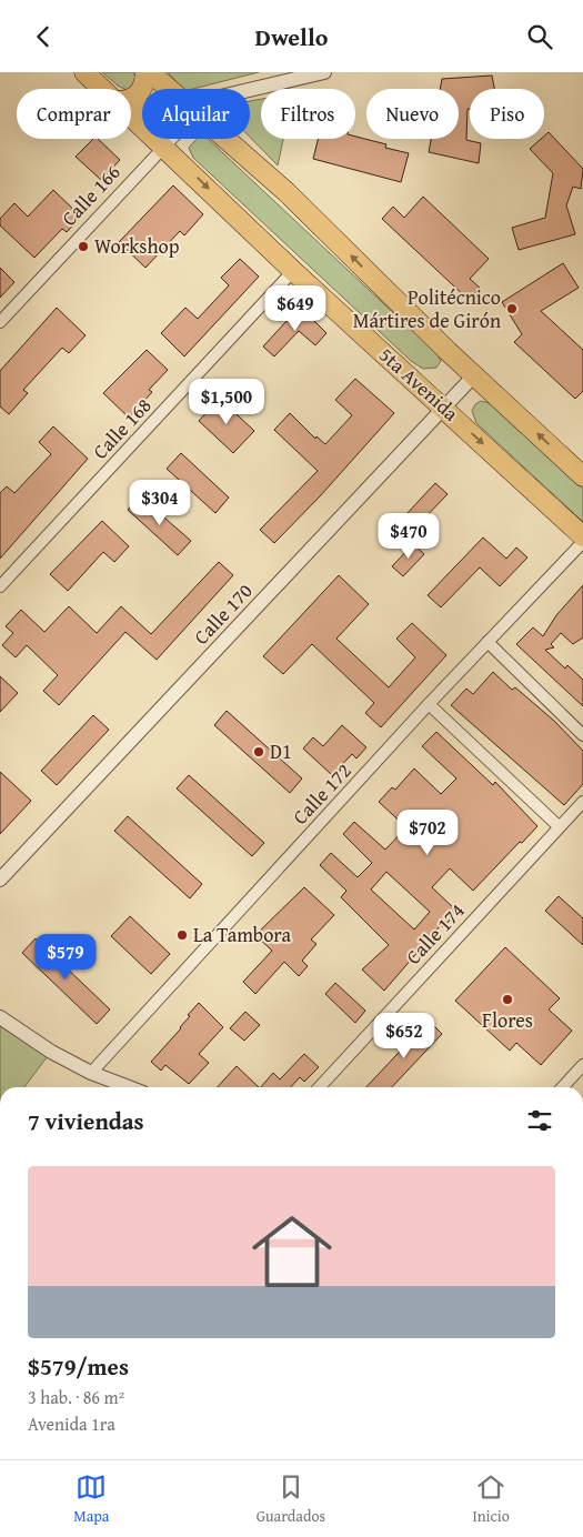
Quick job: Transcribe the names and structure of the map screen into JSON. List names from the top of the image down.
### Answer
{
  "streets": {
    "highway": ["5ta Avenida"],
    "street": [
      "Calle 166",
      "Calle 168",
      "Calle 170",
      "Calle 172",
      "Calle 174"
    ]
  },
  "crossings": [
    ["Calle 166", "5ta Avenida"],
    ["5ta Avenida", "Calle 168"],
    ["5ta Avenida", "Calle 170"]
  ],
  "places": [
    "Workshop",
    "Politécnico Mártires de Girón",
    "D1",
    "La Tambora",
    "Flores"
  ],
  "page": {
    "header": "Dwello",
    "chip": [
      "Comprar",
      "Alquilar",
      "Filtros",
      "Nuevo",
      "Piso"
    ],
    "price": [
      "$649",
      "$1,500",
      "$304",
      "$470",
      "$702",
      "$579",
      "$652"
    ],
    "heading": "7 viviendas",
    "list": [
      {
        "name": "$579/mes",
        "note": "3 hab. · 86 m² · Avenida 1ra"
      }
    ],
    "tabs": ["Mapa", "Guardados", "Inicio"]
  }
}
